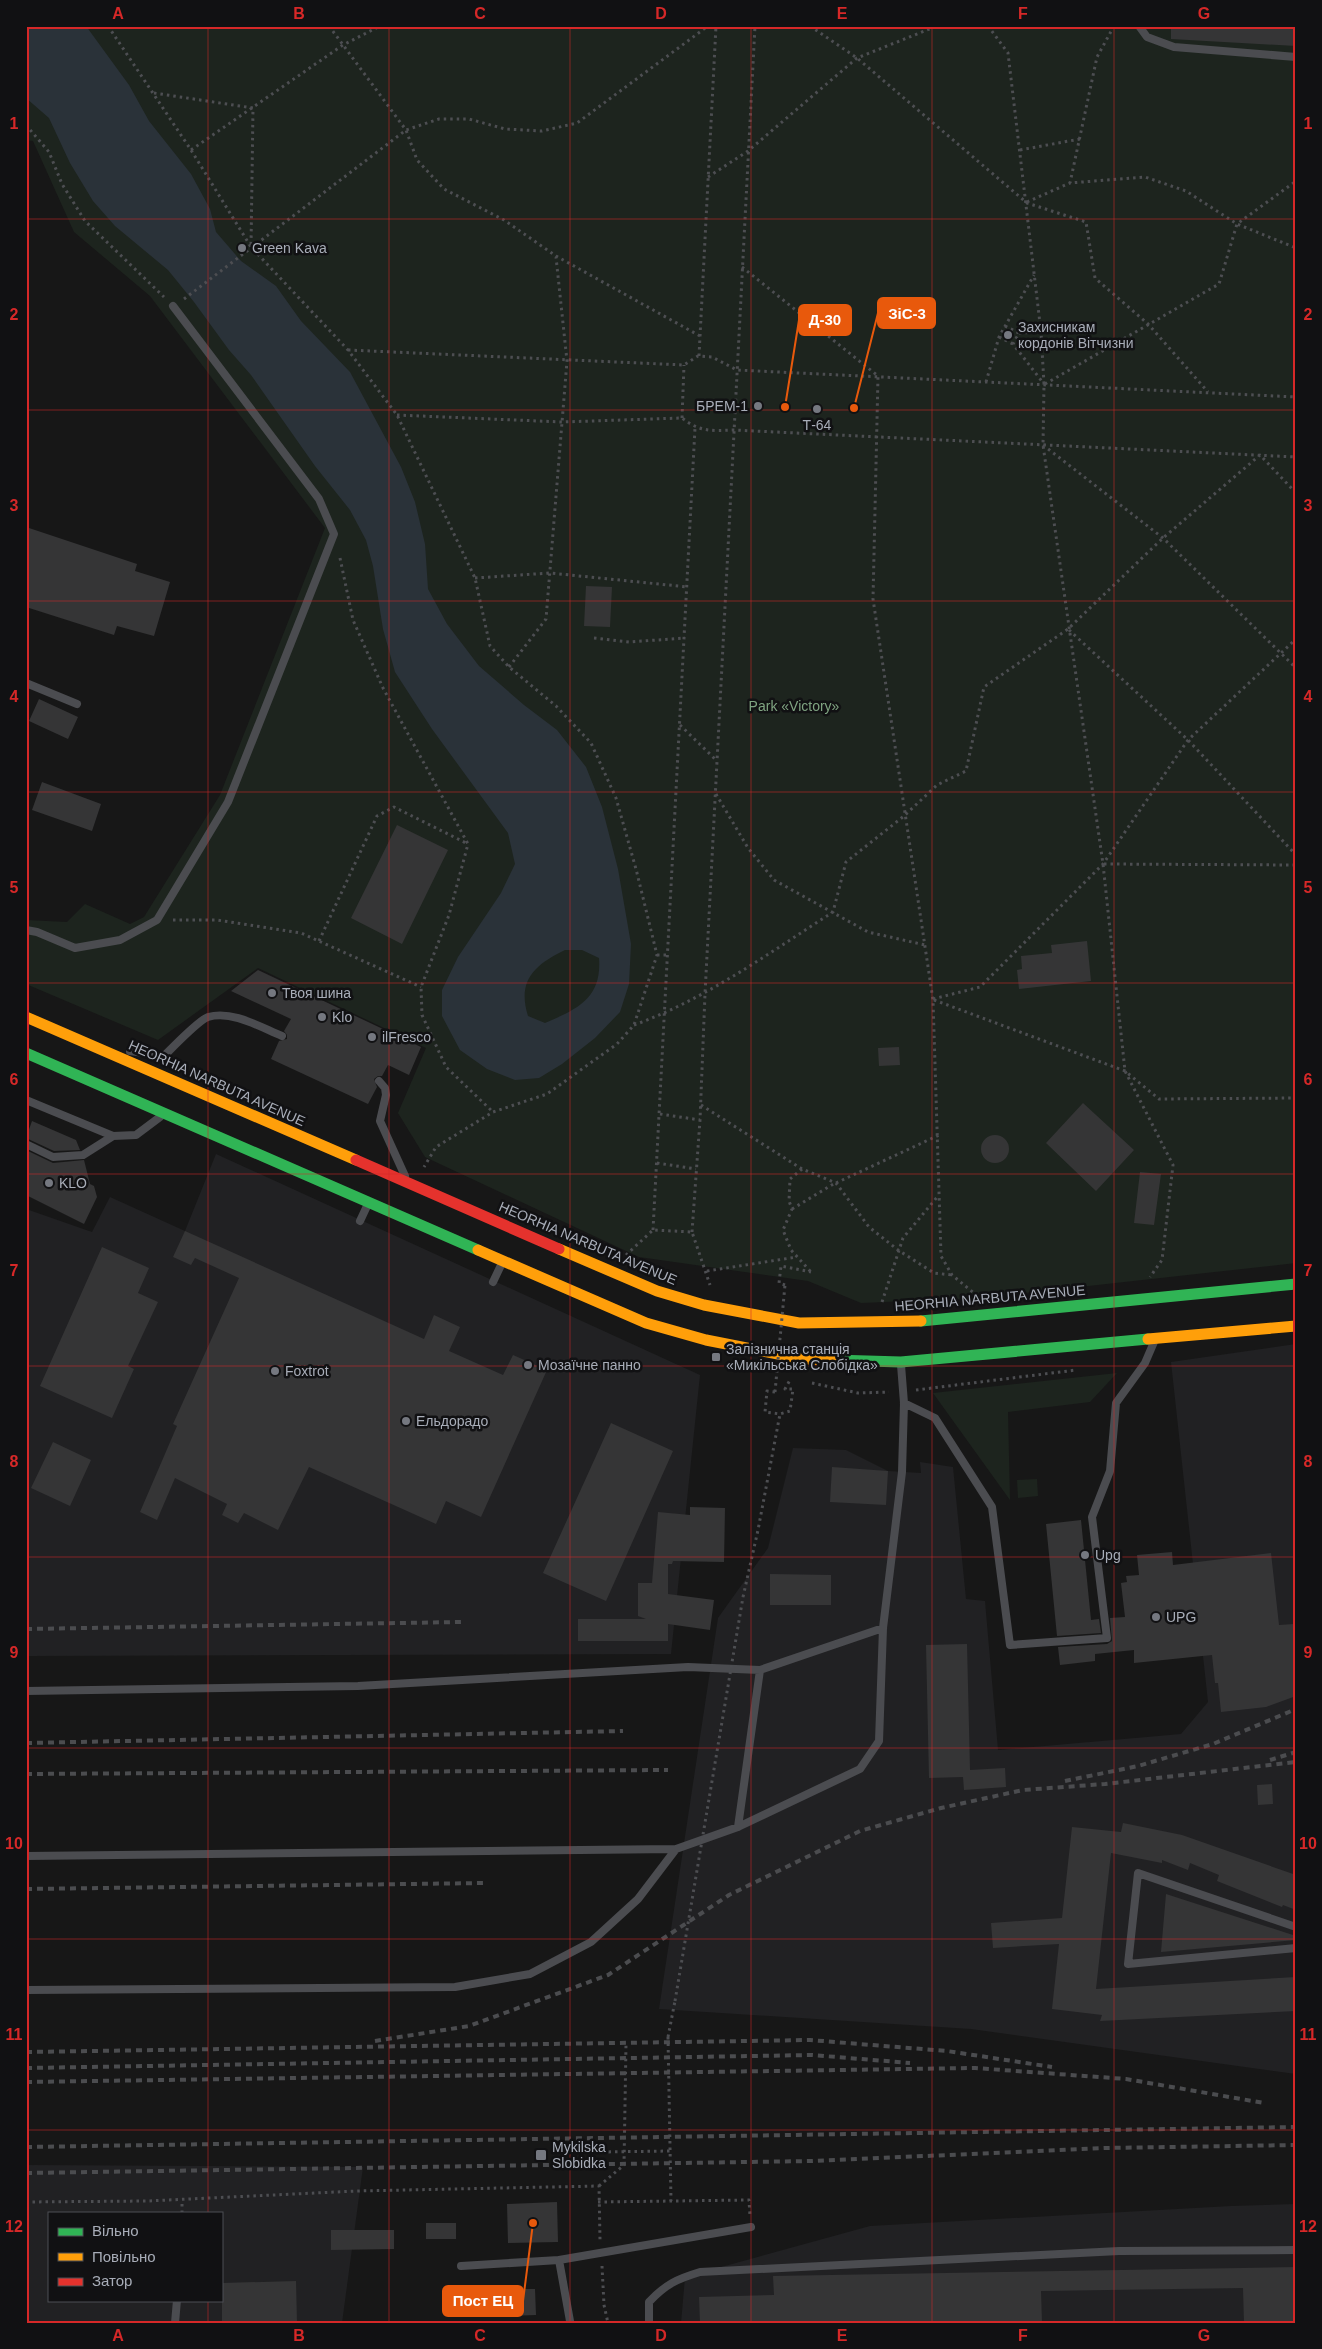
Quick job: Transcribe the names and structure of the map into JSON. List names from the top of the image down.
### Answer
{
  "streets": {
    "main road": ["HEORHIA NARBUTA AVENUE"]
  },
  "parks": ["Park «Victory»"],
  "places": {
    "other": [
      "Green Kava",
      "Захисникам кордонів Вітчизни",
      "БРЕМ-1",
      "Д-30",
      "ЗіС-3",
      "Т-64",
      "Твоя шина",
      "Klo",
      "ilFresco",
      "KLO",
      "Мозаїчне панно",
      "Foxtrot",
      "Ельдорадо",
      "Upg",
      "UPG",
      "Пост ЕЦ"
    ],
    "transit": ["Залізнична станція «Микільська Слобідка»", "Mykilska Slobidka"]
  },
  "legend": ["Вільно", "Повільно", "Затор"],
  "grid": {
    "columns": [
      "A",
      "B",
      "C",
      "D",
      "E",
      "F",
      "G"
    ],
    "rows": [
      "1",
      "2",
      "3",
      "4",
      "5",
      "6",
      "7",
      "8",
      "9",
      "10",
      "11",
      "12"
    ]
  }
}
